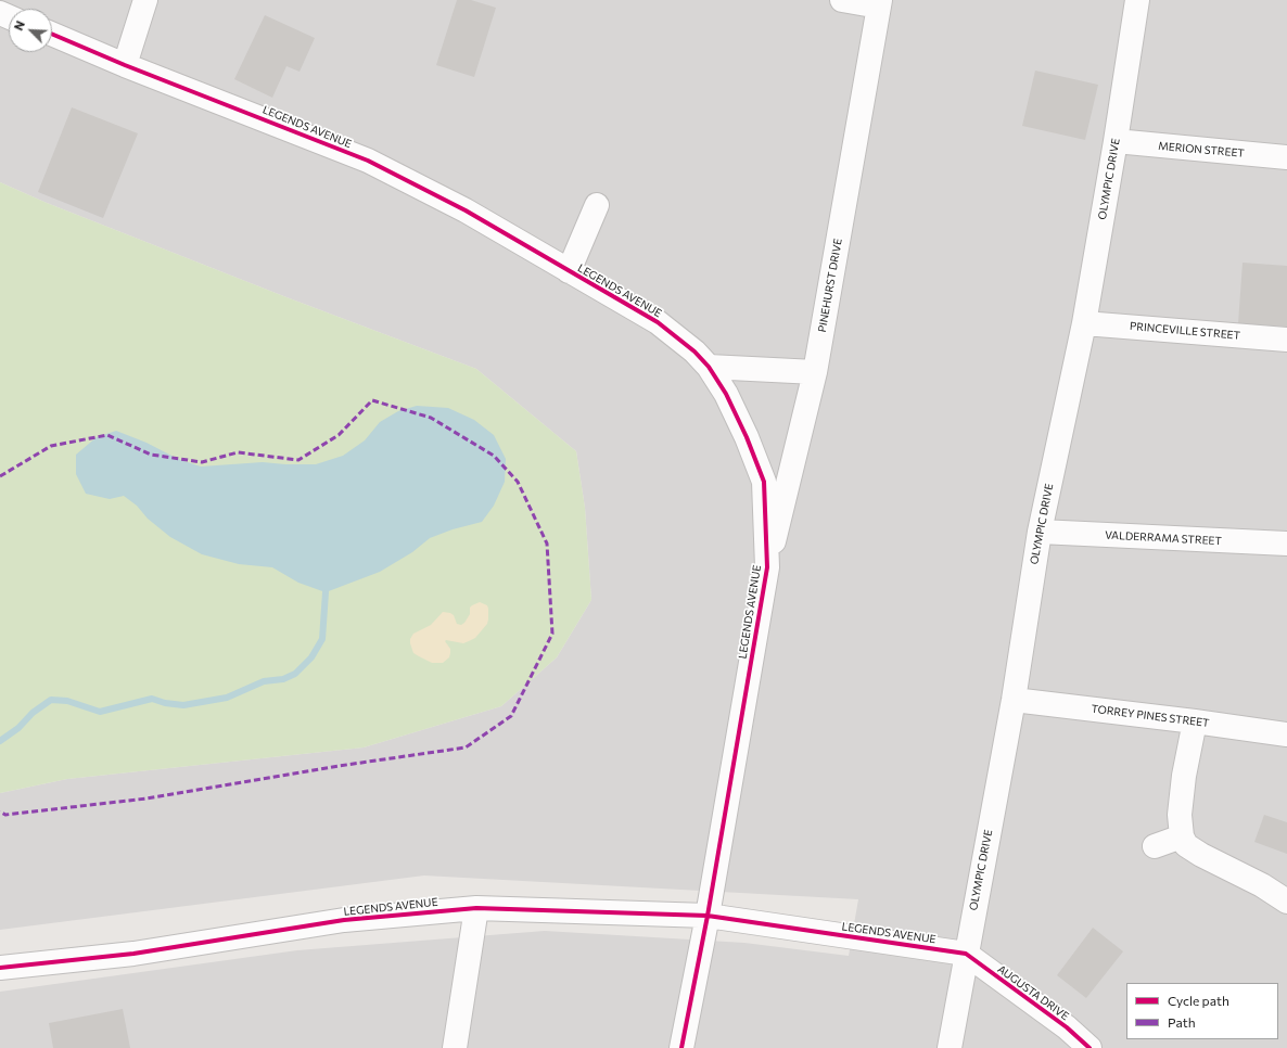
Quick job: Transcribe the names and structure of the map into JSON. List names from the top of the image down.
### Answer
{
  "streets": {
    "street": [
      "LEGENDS AVENUE",
      "MERION STREET",
      "OLYMPIC DRIVE",
      "PINEHURST DRIVE",
      "PRINCEVILLE STREET",
      "VALDERRAMA STREET",
      "TORREY PINES STREET",
      "AUGUSTA DRIVE"
    ]
  },
  "crossings": [
    ["LEGENDS AVENUE", "OLYMPIC DRIVE"],
    ["LEGENDS AVENUE", "PINEHURST DRIVE"],
    ["LEGENDS AVENUE", "AUGUSTA DRIVE"],
    ["MERION STREET", "OLYMPIC DRIVE"],
    ["OLYMPIC DRIVE", "PRINCEVILLE STREET"],
    ["OLYMPIC DRIVE", "VALDERRAMA STREET"],
    ["OLYMPIC DRIVE", "TORREY PINES STREET"],
    ["OLYMPIC DRIVE", "AUGUSTA DRIVE"]
  ],
  "legend": ["Cycle path", "Path"],
  "north": "top left"
}
